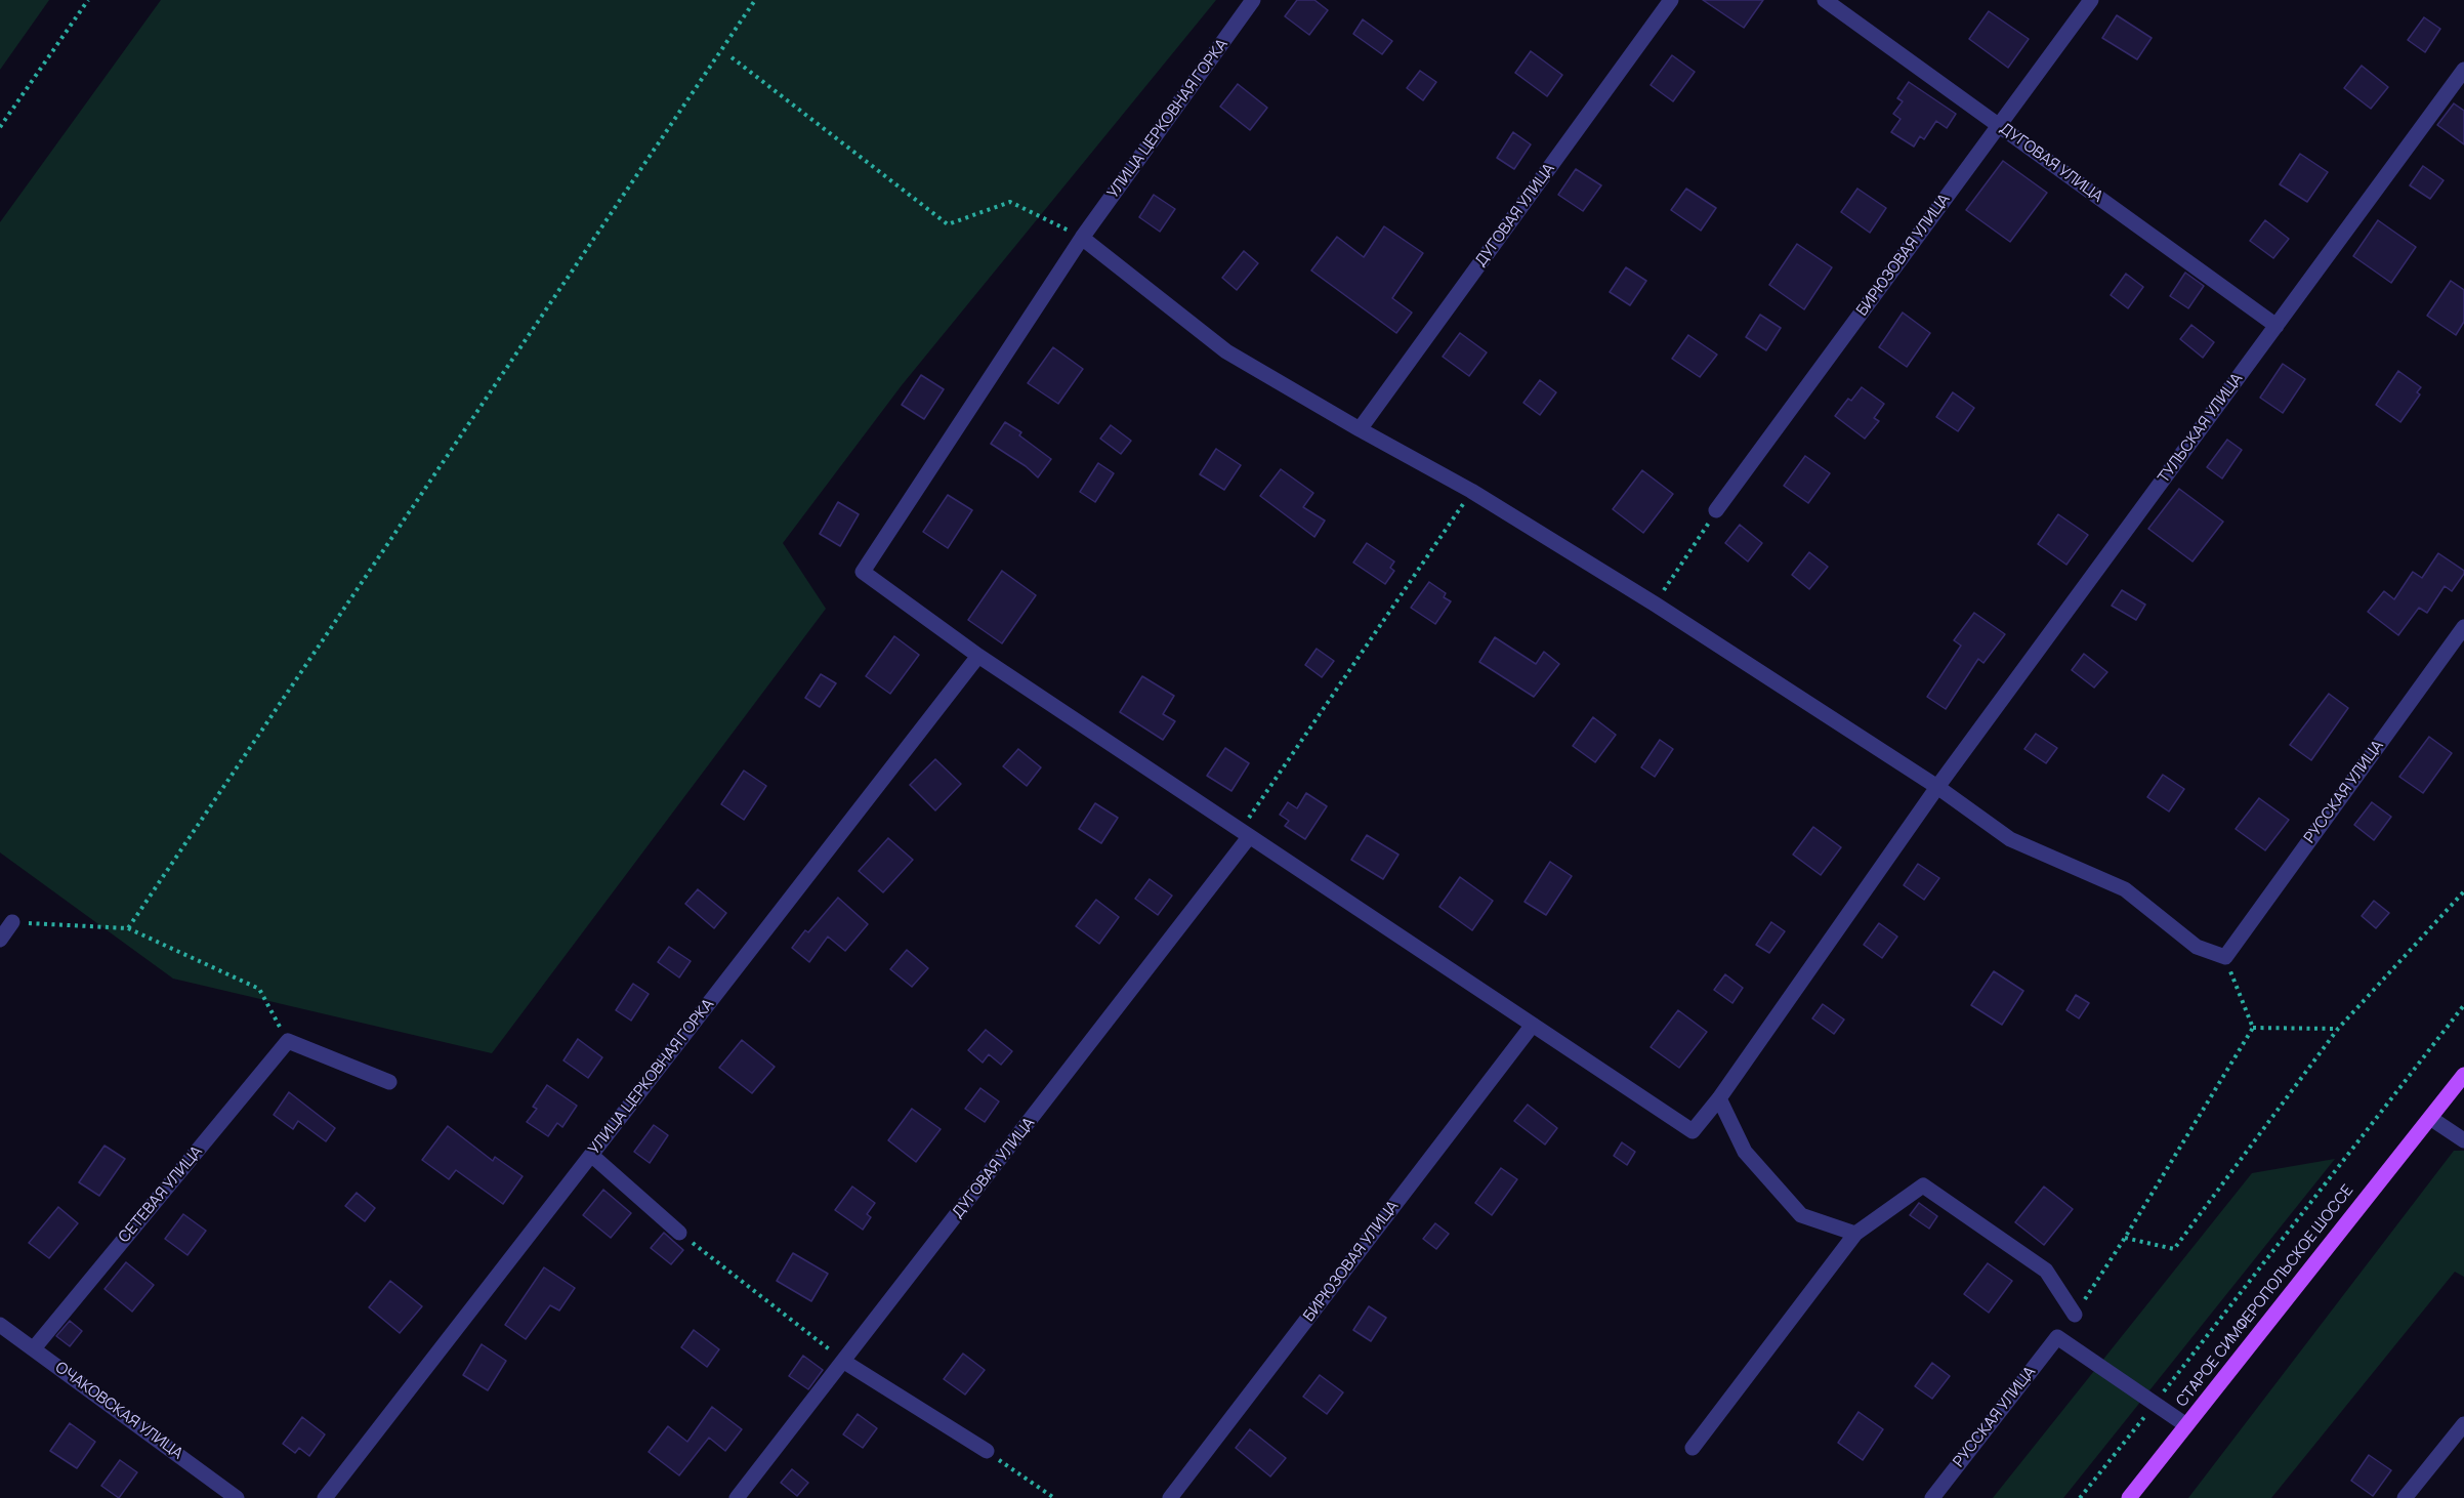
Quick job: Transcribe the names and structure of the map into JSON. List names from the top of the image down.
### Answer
{
  "streets": {
    "main road": ["СТАРОЕ СИМФЕРОПОЛЬСКОЕ ШОССЕ"],
    "street": [
      "УЛИЦА ЦЕРКОВНАЯ ГОРКА",
      "ДУГОВАЯ УЛИЦА",
      "БИРЮЗОВАЯ УЛИЦА",
      "ТУЛЬСКАЯ УЛИЦА",
      "РУССКАЯ УЛИЦА",
      "СЕТЕВАЯ УЛИЦА",
      "ОЧАКОВСКАЯ УЛИЦА"
    ]
  },
  "crossings": [
    ["ДУГОВАЯ УЛИЦА", "БИРЮЗОВАЯ УЛИЦА"],
    ["ДУГОВАЯ УЛИЦА", "ТУЛЬСКАЯ УЛИЦА"],
    ["БИРЮЗОВАЯ УЛИЦА", "ТУЛЬСКАЯ УЛИЦА"],
    ["СЕТЕВАЯ УЛИЦА", "ОЧАКОВСКАЯ УЛИЦА"]
  ]
}
